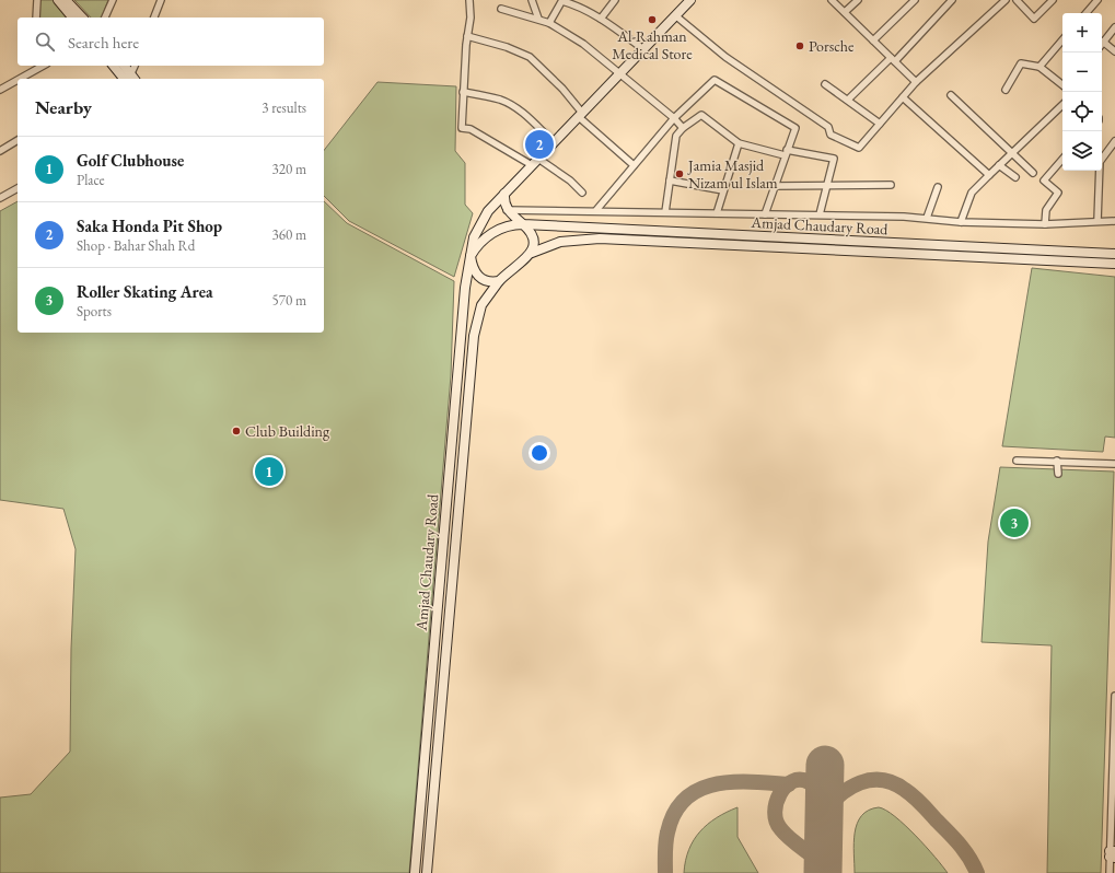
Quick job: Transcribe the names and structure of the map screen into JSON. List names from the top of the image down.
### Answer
{
  "streets": {
    "main road": ["Amjad Chaudary Road"]
  },
  "places": [
    "Al-Rahman Medical Store",
    "Porsche",
    "Jamia Masjid Nizam ul Islam",
    "Club Building"
  ],
  "page": {
    "map_buttons": ["+", "−"],
    "search": "Search here",
    "heading": ["Nearby", "3 results"],
    "pins": ["2", "1", "3"],
    "list": [
      {
        "mark": "1",
        "name": "Golf Clubhouse",
        "note": "Place",
        "value": "320 m"
      },
      {
        "mark": "2",
        "name": "Saka Honda Pit Shop",
        "note": "Shop · Bahar Shah Rd",
        "value": "360 m"
      },
      {
        "mark": "3",
        "name": "Roller Skating Area",
        "note": "Sports",
        "value": "570 m"
      }
    ]
  }
}
